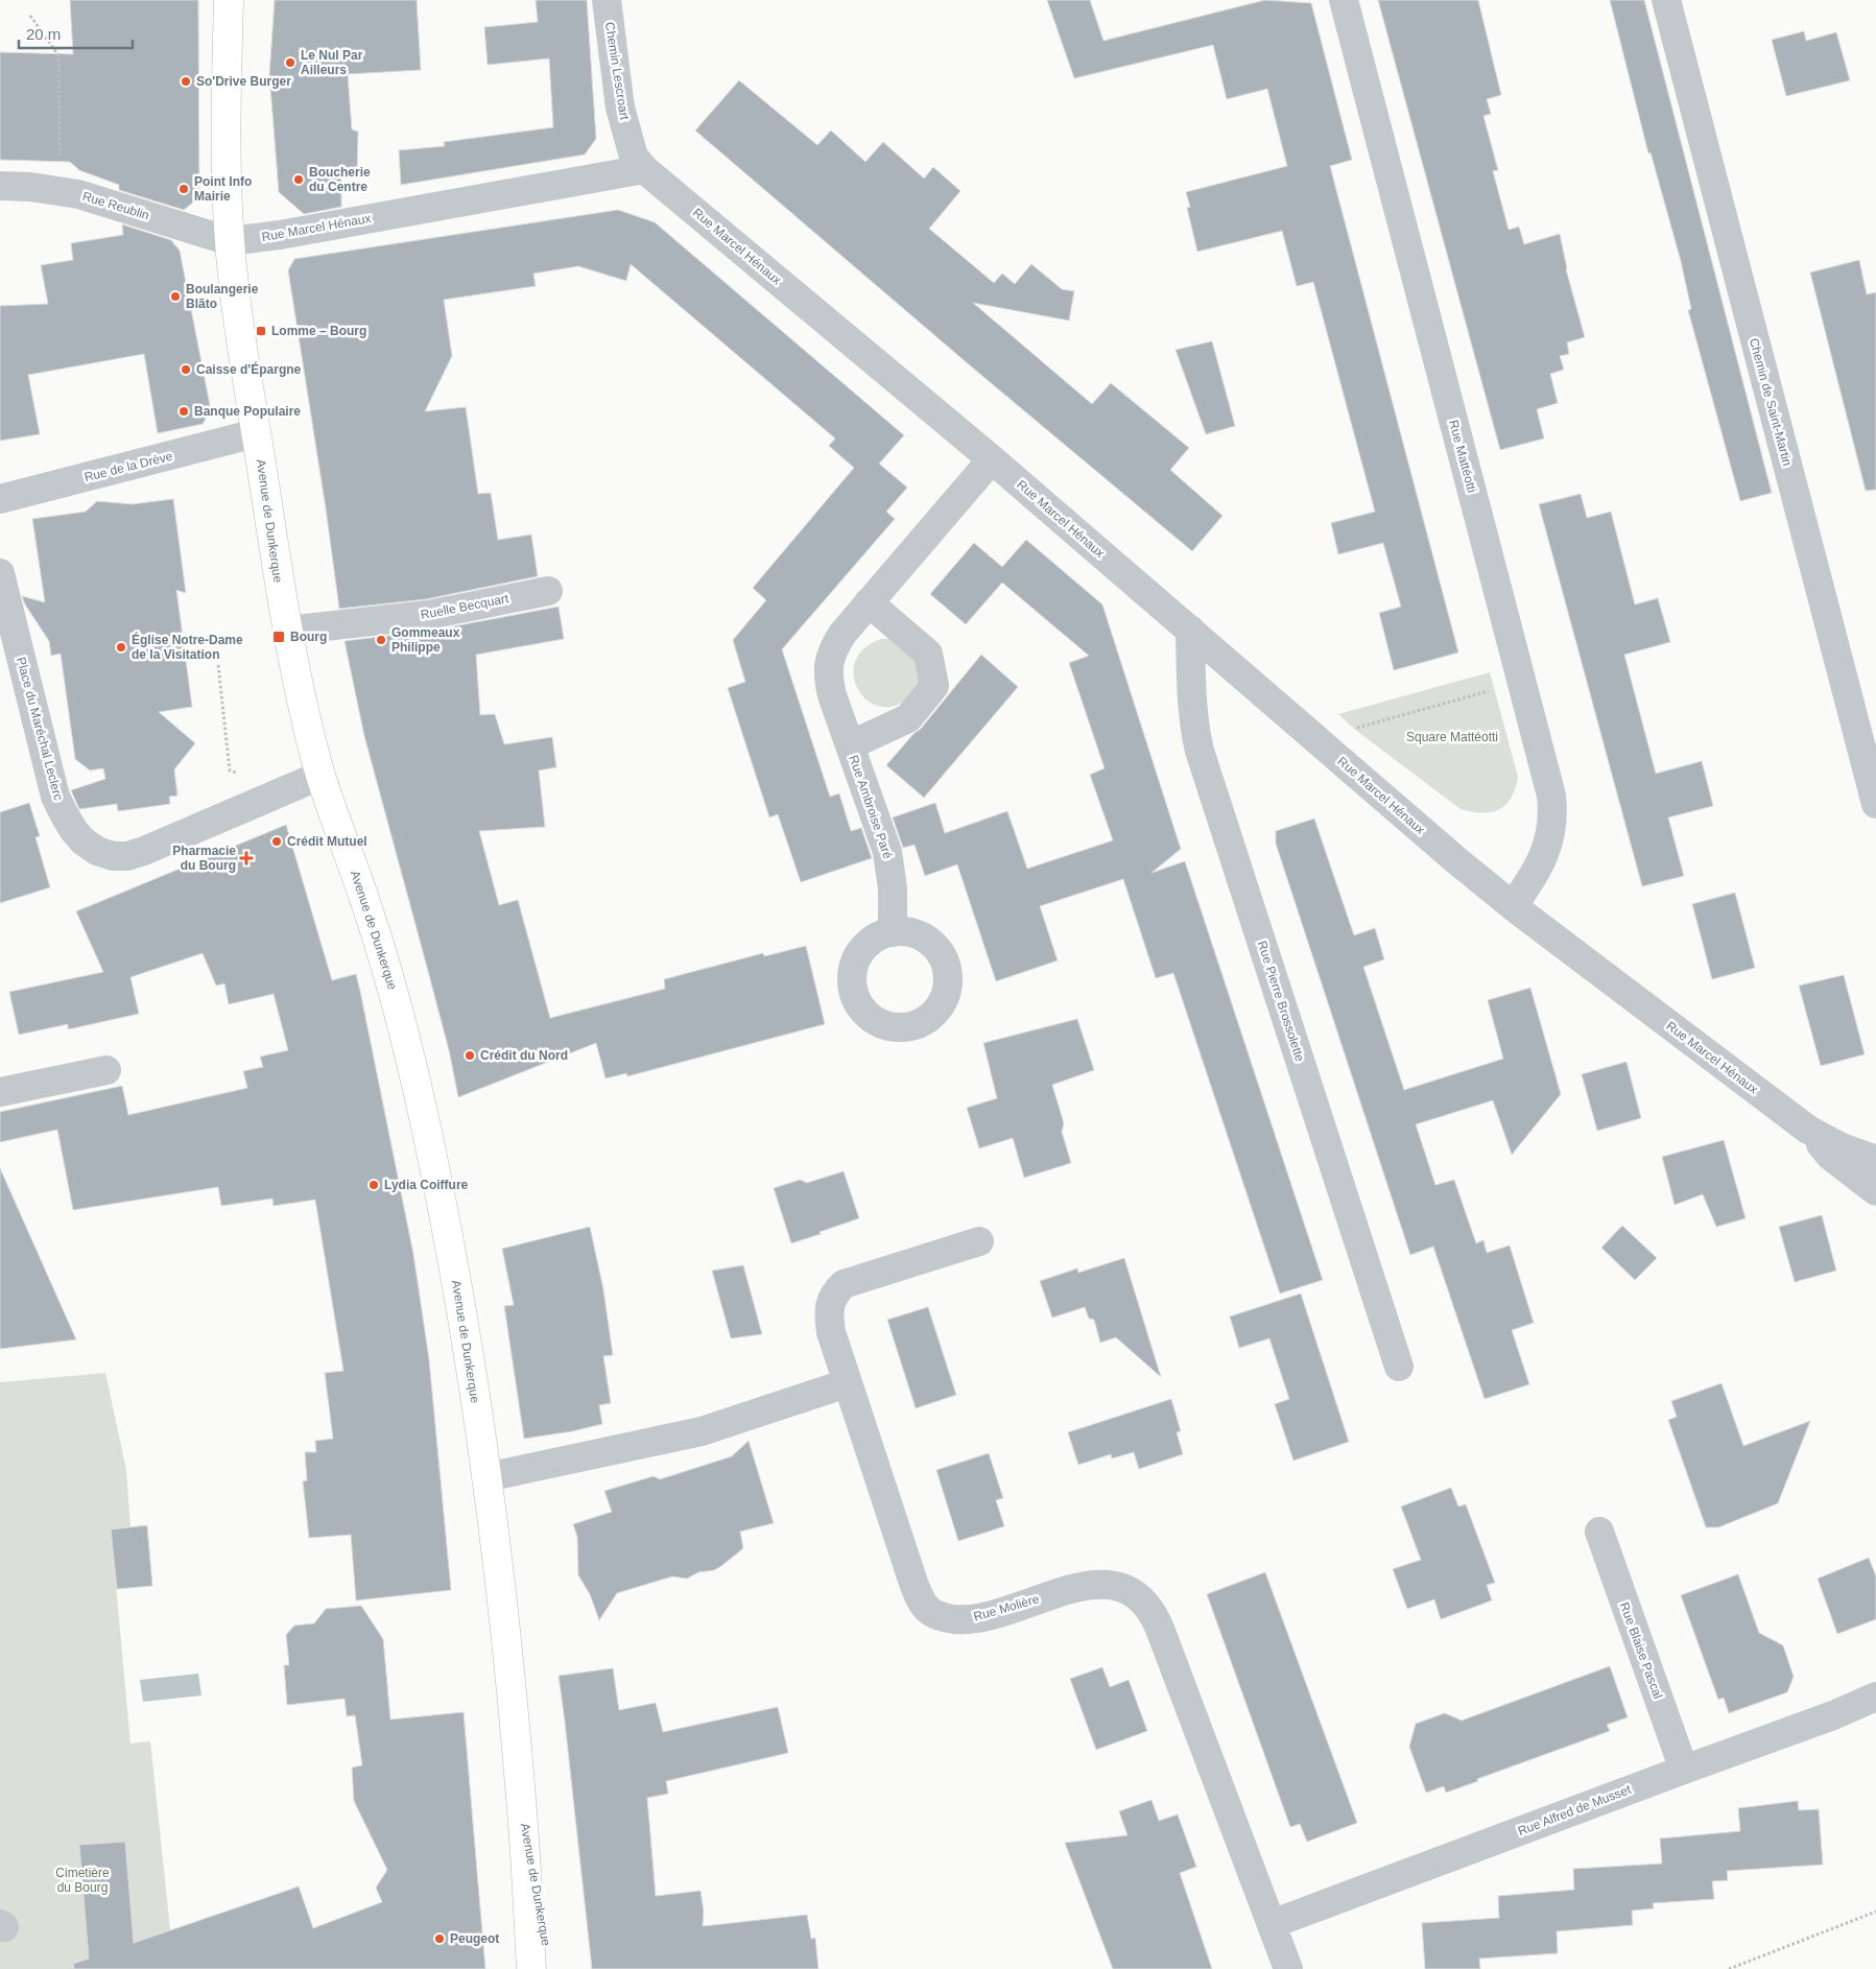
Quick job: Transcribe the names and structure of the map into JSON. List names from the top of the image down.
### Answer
{
  "streets": {
    "main road": ["Avenue de Dunkerque"],
    "street": [
      "Chemin Lescroart",
      "Rue Reublin",
      "Rue Marcel Hénaux",
      "Chemin de Saint-Martin",
      "Rue Mattéotti",
      "Rue de la Drève",
      "Ruelle Becquart",
      "Place du Maréchal Leclerc",
      "Rue Ambroise Paré",
      "Rue Pierre Brossolette",
      "Rue Molière",
      "Rue Blaise Pascal",
      "Rue Alfred de Musset"
    ]
  },
  "crossings": [
    ["Chemin Lescroart", "Rue Marcel Hénaux"],
    ["Rue Reublin", "Rue Marcel Hénaux"],
    ["Rue Reublin", "Avenue de Dunkerque"],
    ["Rue Marcel Hénaux", "Rue Mattéotti"],
    ["Rue Marcel Hénaux", "Avenue de Dunkerque"],
    ["Rue Marcel Hénaux", "Rue Ambroise Paré"],
    ["Rue Marcel Hénaux", "Rue Pierre Brossolette"],
    ["Rue de la Drève", "Avenue de Dunkerque"],
    ["Avenue de Dunkerque", "Ruelle Becquart"],
    ["Avenue de Dunkerque", "Place du Maréchal Leclerc"],
    ["Rue Molière", "Rue Alfred de Musset"],
    ["Rue Blaise Pascal", "Rue Alfred de Musset"]
  ],
  "parks": ["Square Mattéotti", "Cimetière du Bourg"],
  "places": {
    "other": [
      "Le Nul Par Ailleurs",
      "So'Drive Burger",
      "Boucherie du Centre",
      "Point Info Mairie",
      "Boulangerie Blãto",
      "Caisse d'Épargne",
      "Banque Populaire",
      "Gommeaux Philippe",
      "Église Notre-Dame de la Visitation",
      "Crédit Mutuel",
      "Crédit du Nord",
      "Lydia Coiffure",
      "Peugeot"
    ],
    "transit": ["Lomme – Bourg", "Bourg"],
    "health": ["Pharmacie du Bourg"]
  },
  "scale_bar": "20 m"
}
